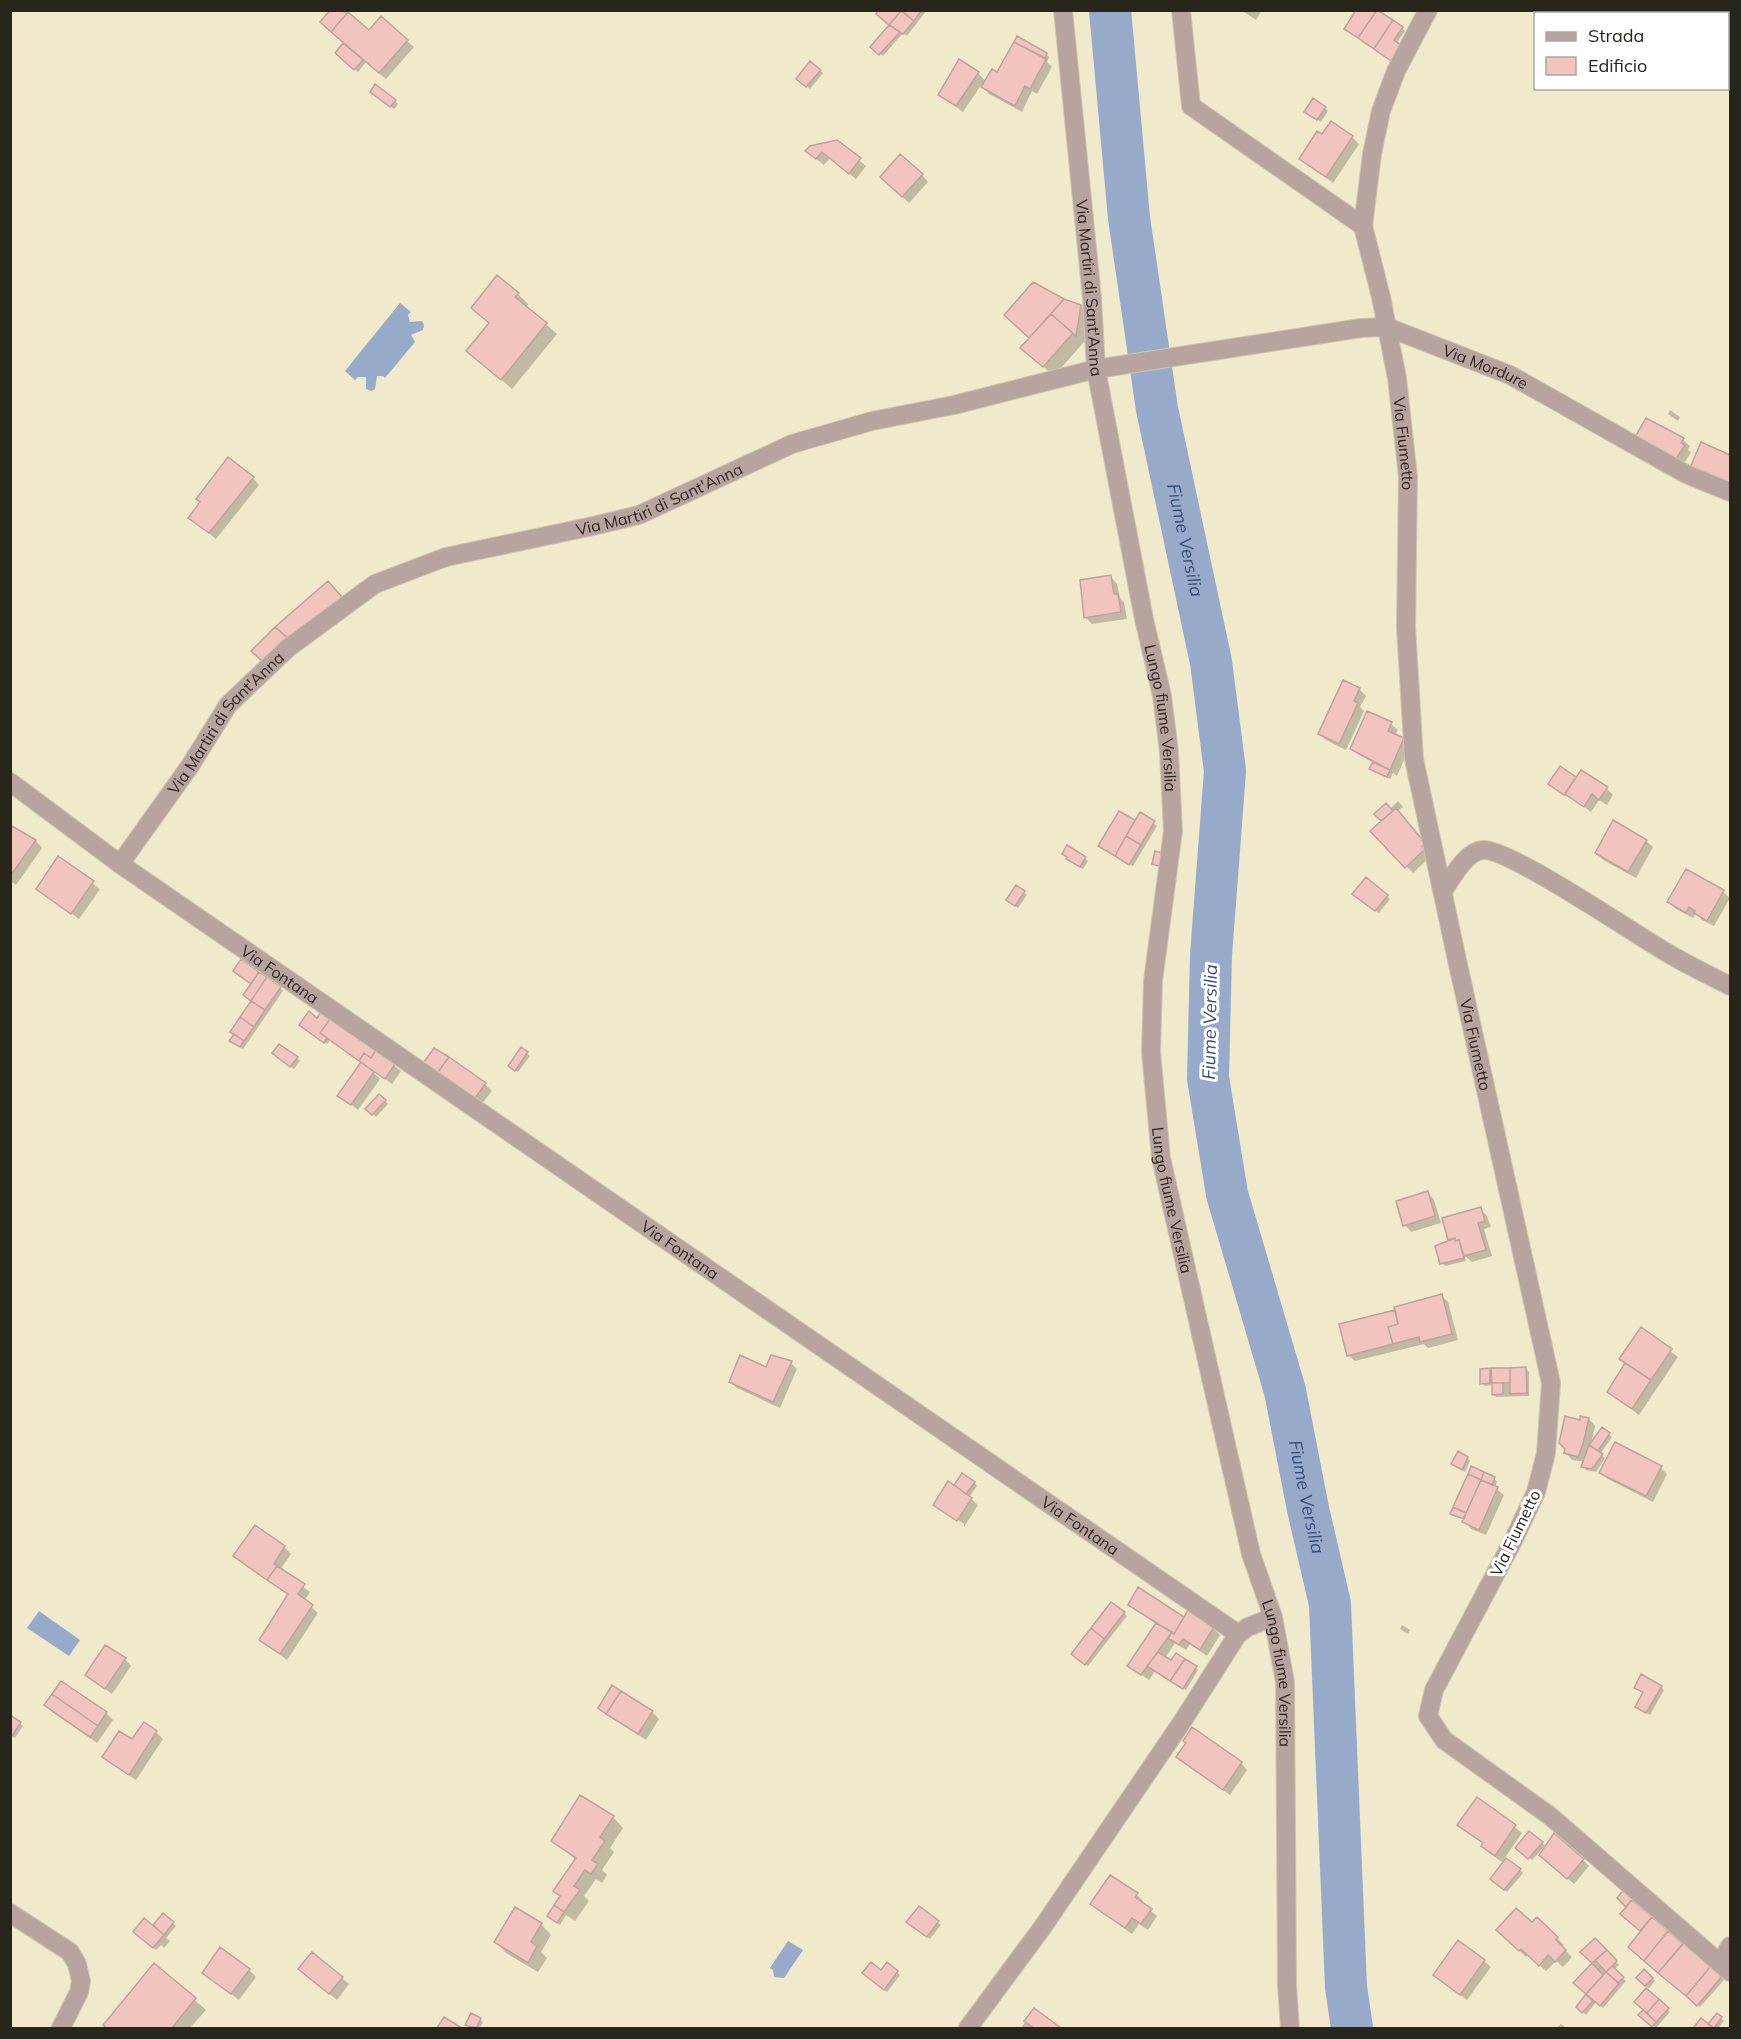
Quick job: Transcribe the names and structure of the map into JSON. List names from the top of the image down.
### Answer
{
  "streets": {
    "street": [
      "Via Martiri di Sant'Anna",
      "Via Mordure",
      "Via Fiumetto",
      "Lungo fiume Versilia",
      "Via Fontana"
    ]
  },
  "crossings": [
    ["Via Martiri di Sant'Anna", "Via Mordure"],
    ["Via Martiri di Sant'Anna", "Lungo fiume Versilia"],
    ["Via Martiri di Sant'Anna", "Via Fontana"],
    ["Via Mordure", "Via Fiumetto"],
    ["Via Mordure", "Lungo fiume Versilia"]
  ],
  "water": ["Fiume Versilia"],
  "legend": ["Strada", "Edificio"]
}
